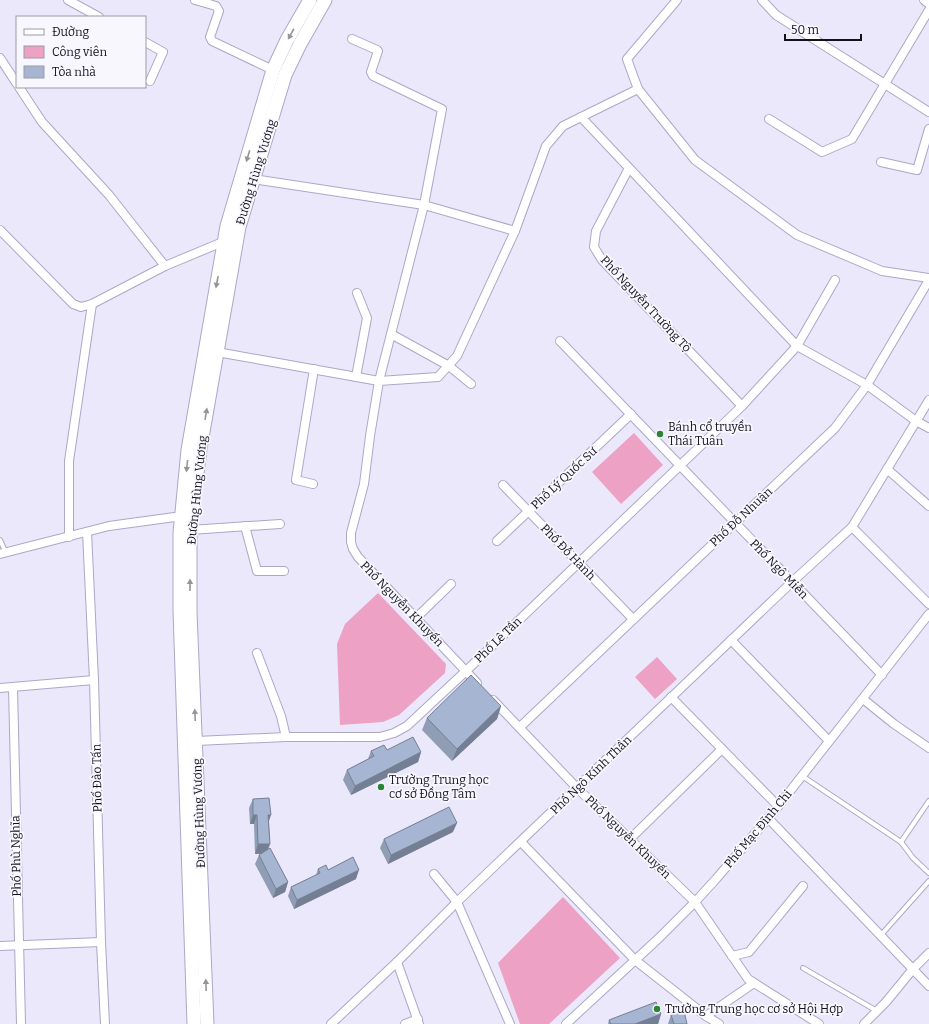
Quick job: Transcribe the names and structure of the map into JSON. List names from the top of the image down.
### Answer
{
  "streets": {
    "main road": ["Đường Hùng Vương"],
    "street": [
      "Phố Nguyễn Trường Tộ",
      "Phố Lý Quốc Sư",
      "Phố Đỗ Nhuận",
      "Phố Đỗ Hành",
      "Phố Ngô Miễn",
      "Phố Nguyễn Khuyến",
      "Phố Lê Tần",
      "Phố Ngô Kính Thần",
      "Phố Đào Tấn",
      "Phố Mạc Đĩnh Chi",
      "Phố Phù Nghĩa"
    ]
  },
  "crossings": [
    ["Đường Hùng Vương", "Phố Lê Tần"],
    ["Phố Nguyễn Trường Tộ", "Phố Lê Tần"],
    ["Phố Lý Quốc Sư", "Phố Đỗ Hành"],
    ["Phố Lý Quốc Sư", "Phố Ngô Miễn"],
    ["Phố Đỗ Nhuận", "Phố Đỗ Hành"],
    ["Phố Đỗ Nhuận", "Phố Ngô Miễn"],
    ["Phố Đỗ Nhuận", "Phố Nguyễn Khuyến"],
    ["Phố Đỗ Hành", "Phố Lê Tần"],
    ["Phố Ngô Miễn", "Phố Lê Tần"],
    ["Phố Ngô Miễn", "Phố Ngô Kính Thần"],
    ["Phố Ngô Miễn", "Phố Mạc Đĩnh Chi"],
    ["Phố Nguyễn Khuyến", "Phố Lê Tần"],
    ["Phố Nguyễn Khuyến", "Phố Ngô Kính Thần"],
    ["Phố Nguyễn Khuyến", "Phố Mạc Đĩnh Chi"]
  ],
  "places": ["Bánh cổ truyền Thái Tuân", "Trường Trung học cơ sở Đồng Tâm", "Trường Trung học cơ sở Hội Hợp"],
  "legend": ["Đường", "Công viên", "Tòa nhà"],
  "scale_bar": "50 m"
}
